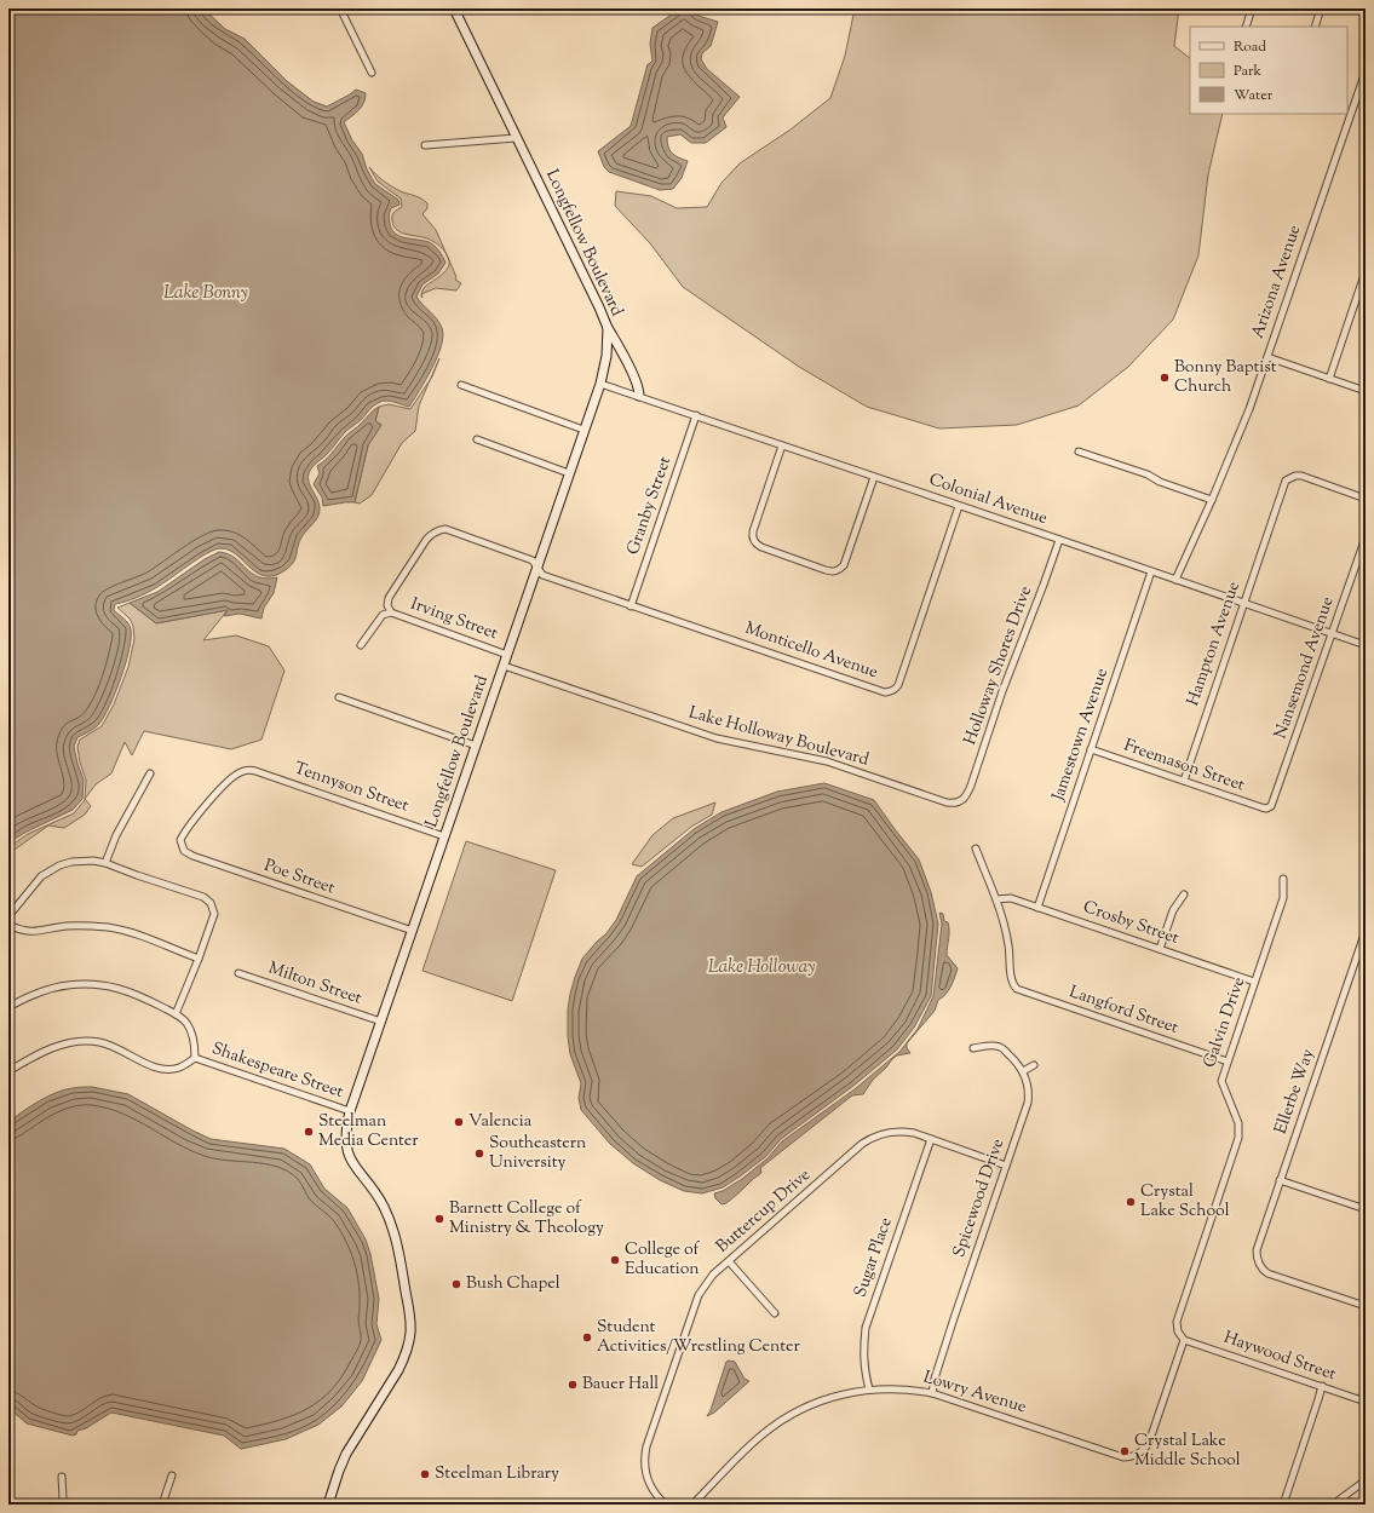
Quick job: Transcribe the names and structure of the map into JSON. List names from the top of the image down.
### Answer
{
  "streets": {
    "street": [
      "Longfellow Boulevard",
      "Arizona Avenue",
      "Colonial Avenue",
      "Granby Street",
      "Irving Street",
      "Hampton Avenue",
      "Monticello Avenue",
      "Holloway Shores Drive",
      "Nansemond Avenue",
      "Jamestown Avenue",
      "Lake Holloway Boulevard",
      "Freemason Street",
      "Tennyson Street",
      "Poe Street",
      "Crosby Street",
      "Milton Street",
      "Langford Street",
      "Galvin Drive",
      "Shakespeare Street",
      "Ellerbe Way",
      "Spicewood Drive",
      "Buttercup Drive",
      "Sugar Place",
      "Haywood Street",
      "Lowry Avenue"
    ]
  },
  "crossings": [
    ["Longfellow Boulevard", "Colonial Avenue"],
    ["Longfellow Boulevard", "Irving Street"],
    ["Longfellow Boulevard", "Monticello Avenue"],
    ["Longfellow Boulevard", "Lake Holloway Boulevard"],
    ["Longfellow Boulevard", "Tennyson Street"],
    ["Longfellow Boulevard", "Poe Street"],
    ["Longfellow Boulevard", "Milton Street"],
    ["Longfellow Boulevard", "Shakespeare Street"],
    ["Arizona Avenue", "Colonial Avenue"],
    ["Colonial Avenue", "Granby Street"],
    ["Colonial Avenue", "Hampton Avenue"],
    ["Colonial Avenue", "Monticello Avenue"],
    ["Colonial Avenue", "Holloway Shores Drive"],
    ["Colonial Avenue", "Nansemond Avenue"],
    ["Colonial Avenue", "Jamestown Avenue"],
    ["Granby Street", "Monticello Avenue"],
    ["Irving Street", "Monticello Avenue"],
    ["Hampton Avenue", "Freemason Street"],
    ["Holloway Shores Drive", "Lake Holloway Boulevard"],
    ["Nansemond Avenue", "Freemason Street"],
    ["Jamestown Avenue", "Freemason Street"],
    ["Jamestown Avenue", "Crosby Street"],
    ["Tennyson Street", "Poe Street"],
    ["Crosby Street", "Langford Street"],
    ["Crosby Street", "Galvin Drive"],
    ["Langford Street", "Galvin Drive"],
    ["Galvin Drive", "Haywood Street"],
    ["Galvin Drive", "Lowry Avenue"],
    ["Spicewood Drive", "Buttercup Drive"],
    ["Spicewood Drive", "Lowry Avenue"],
    ["Buttercup Drive", "Sugar Place"],
    ["Sugar Place", "Lowry Avenue"],
    ["Haywood Street", "Lowry Avenue"]
  ],
  "water": ["Lake Bonny", "Lake Holloway"],
  "places": [
    "Bonny Baptist Church",
    "Valencia",
    "Steelman Media Center",
    "Southeastern University",
    "Crystal Lake School",
    "Barnett College of Ministry & Theology",
    "College of Education",
    "Bush Chapel",
    "Student Activities/Wrestling Center",
    "Bauer Hall",
    "Crystal Lake Middle School",
    "Steelman Library"
  ],
  "legend": ["Road", "Park", "Water"]
}
